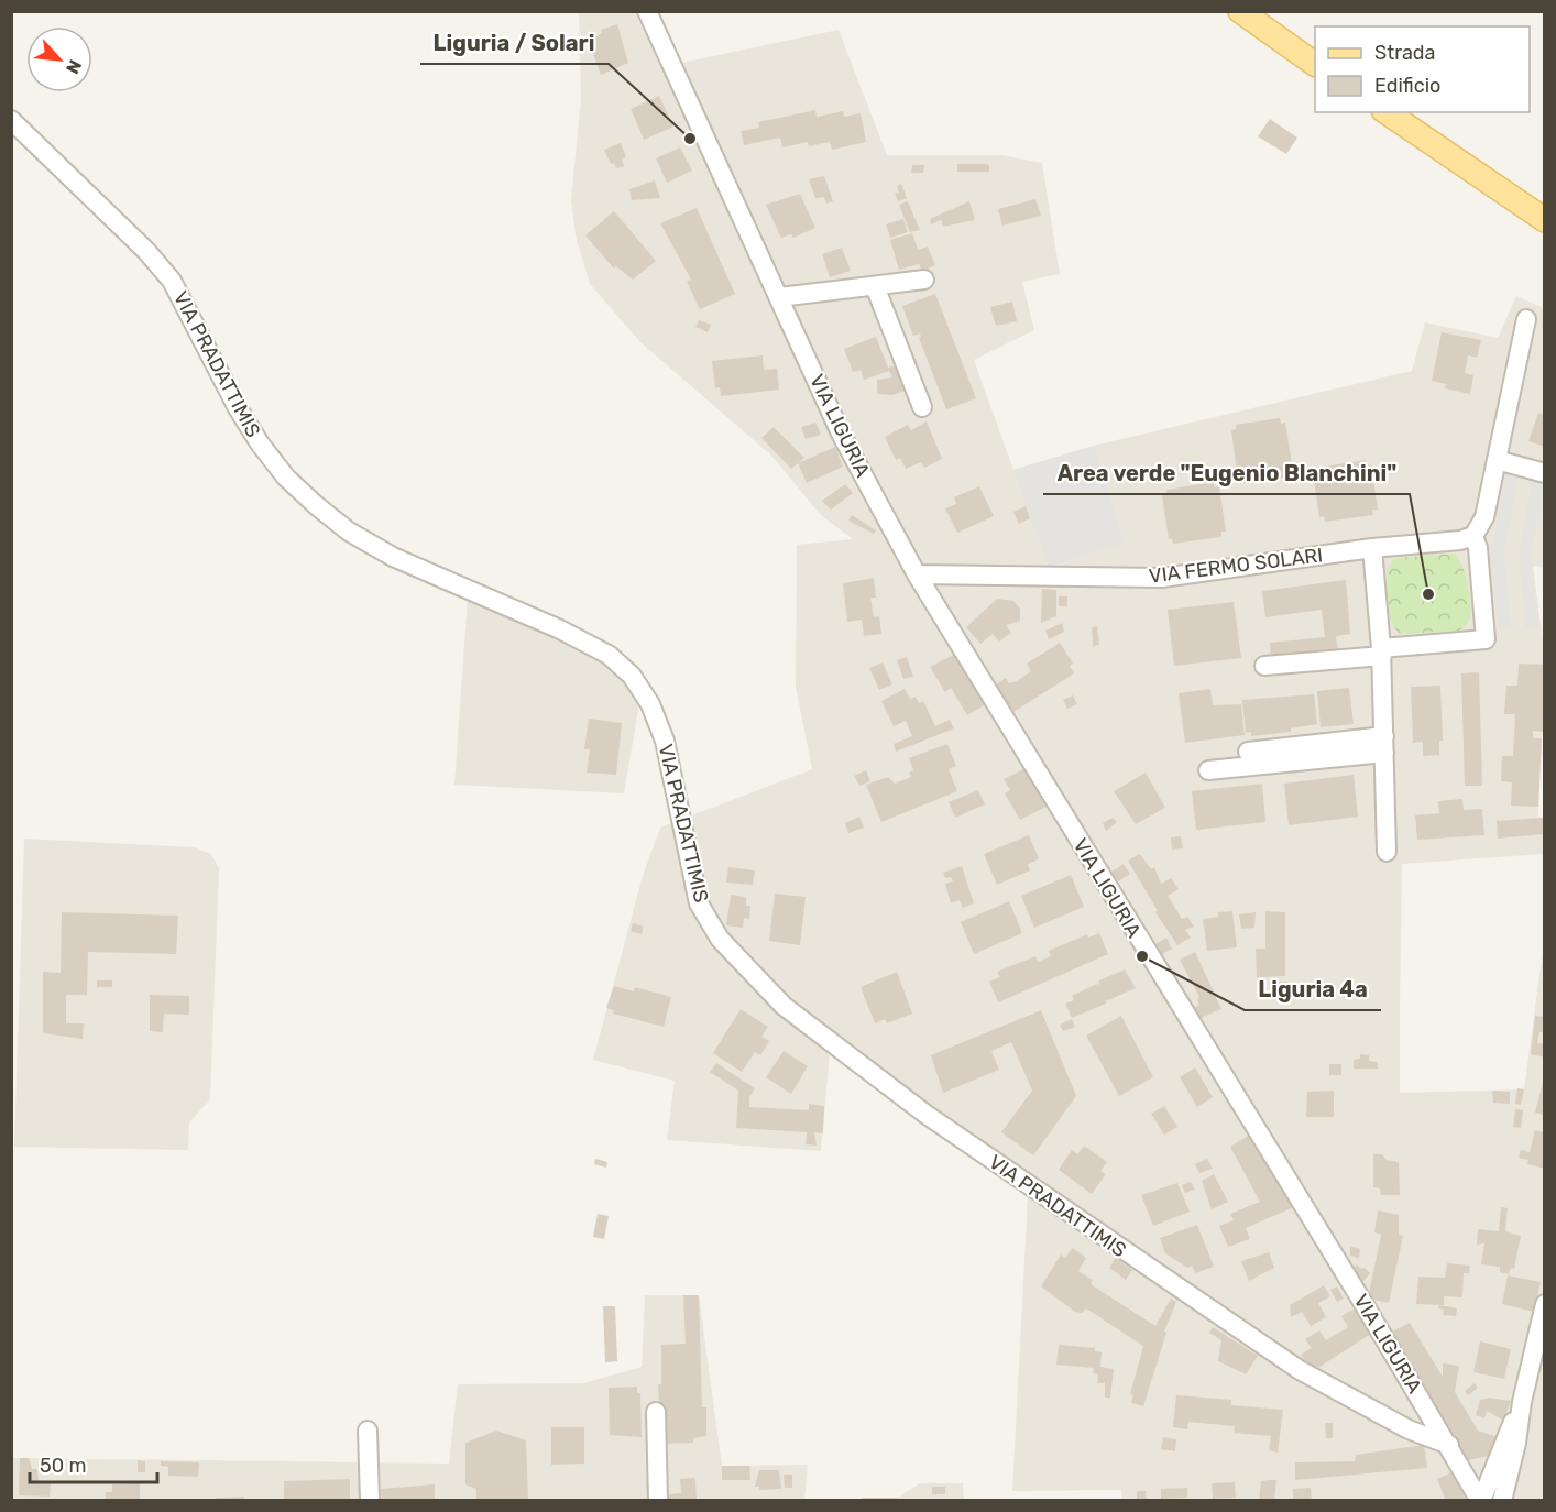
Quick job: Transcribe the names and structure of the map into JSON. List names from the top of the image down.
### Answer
{
  "streets": {
    "street": ["VIA PRADATTIMIS", "VIA LIGURIA", "VIA FERMO SOLARI"]
  },
  "crossings": [
    ["VIA PRADATTIMIS", "VIA LIGURIA"],
    ["VIA LIGURIA", "VIA FERMO SOLARI"]
  ],
  "places": ["Liguria / Solari", "Area verde \"Eugenio Blanchini\"", "Liguria 4a"],
  "legend": ["Strada", "Edificio"],
  "scale_bar": "50 m",
  "north": "bottom right"
}
